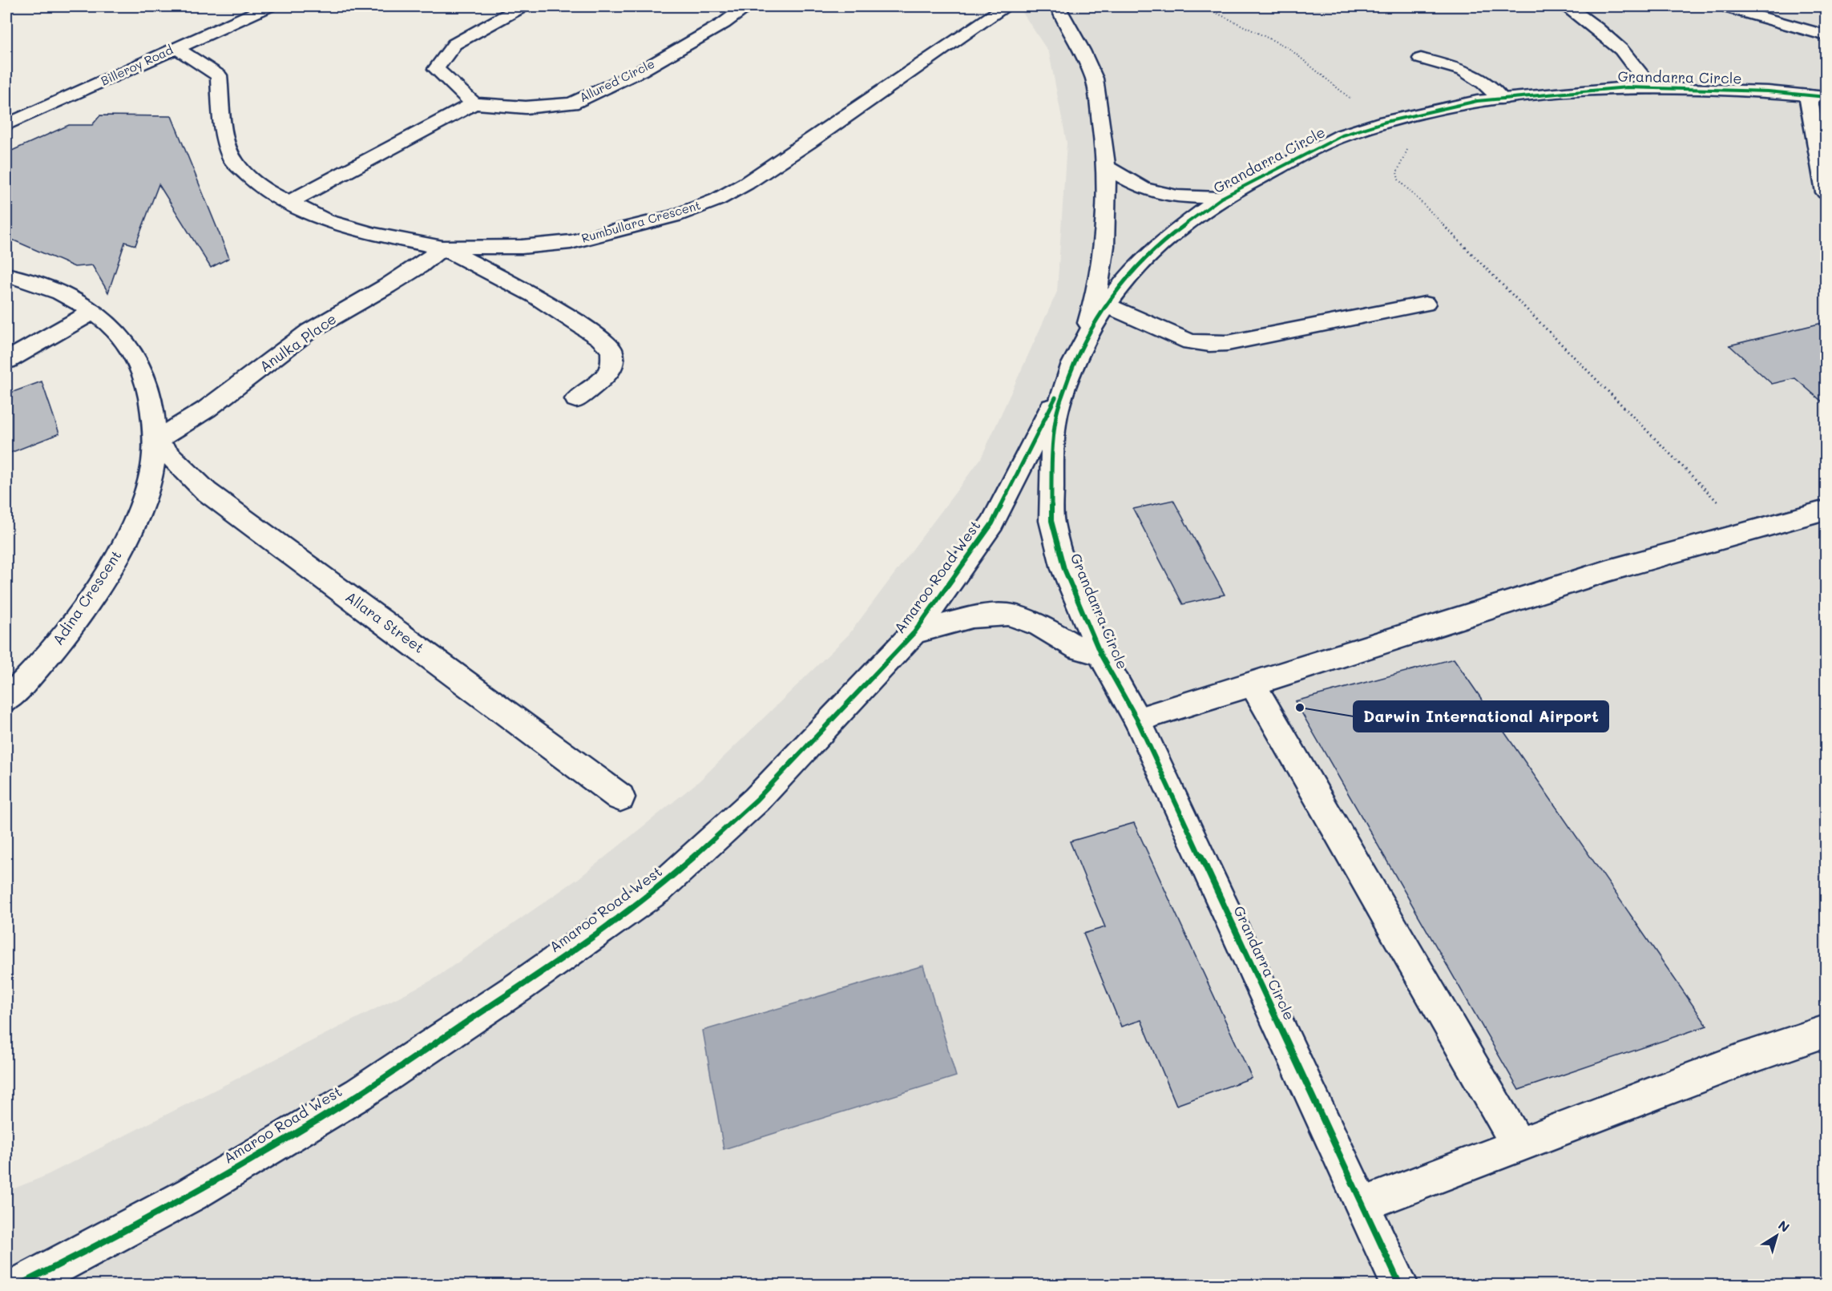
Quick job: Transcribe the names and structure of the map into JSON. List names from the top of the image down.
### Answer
{
  "streets": {
    "street": [
      "Billeroy Road",
      "Grandarra Circle",
      "Allured Circle",
      "Rumbullara Crescent",
      "Anulka Place",
      "Amaroo Road West",
      "Adina Crescent",
      "Allara Street"
    ]
  },
  "crossings": [
    ["Billeroy Road", "Rumbullara Crescent"],
    ["Grandarra Circle", "Amaroo Road West"],
    ["Rumbullara Crescent", "Anulka Place"],
    ["Anulka Place", "Adina Crescent"],
    ["Anulka Place", "Allara Street"],
    ["Adina Crescent", "Allara Street"]
  ],
  "places": ["Darwin International Airport"],
  "north": "top right"
}
